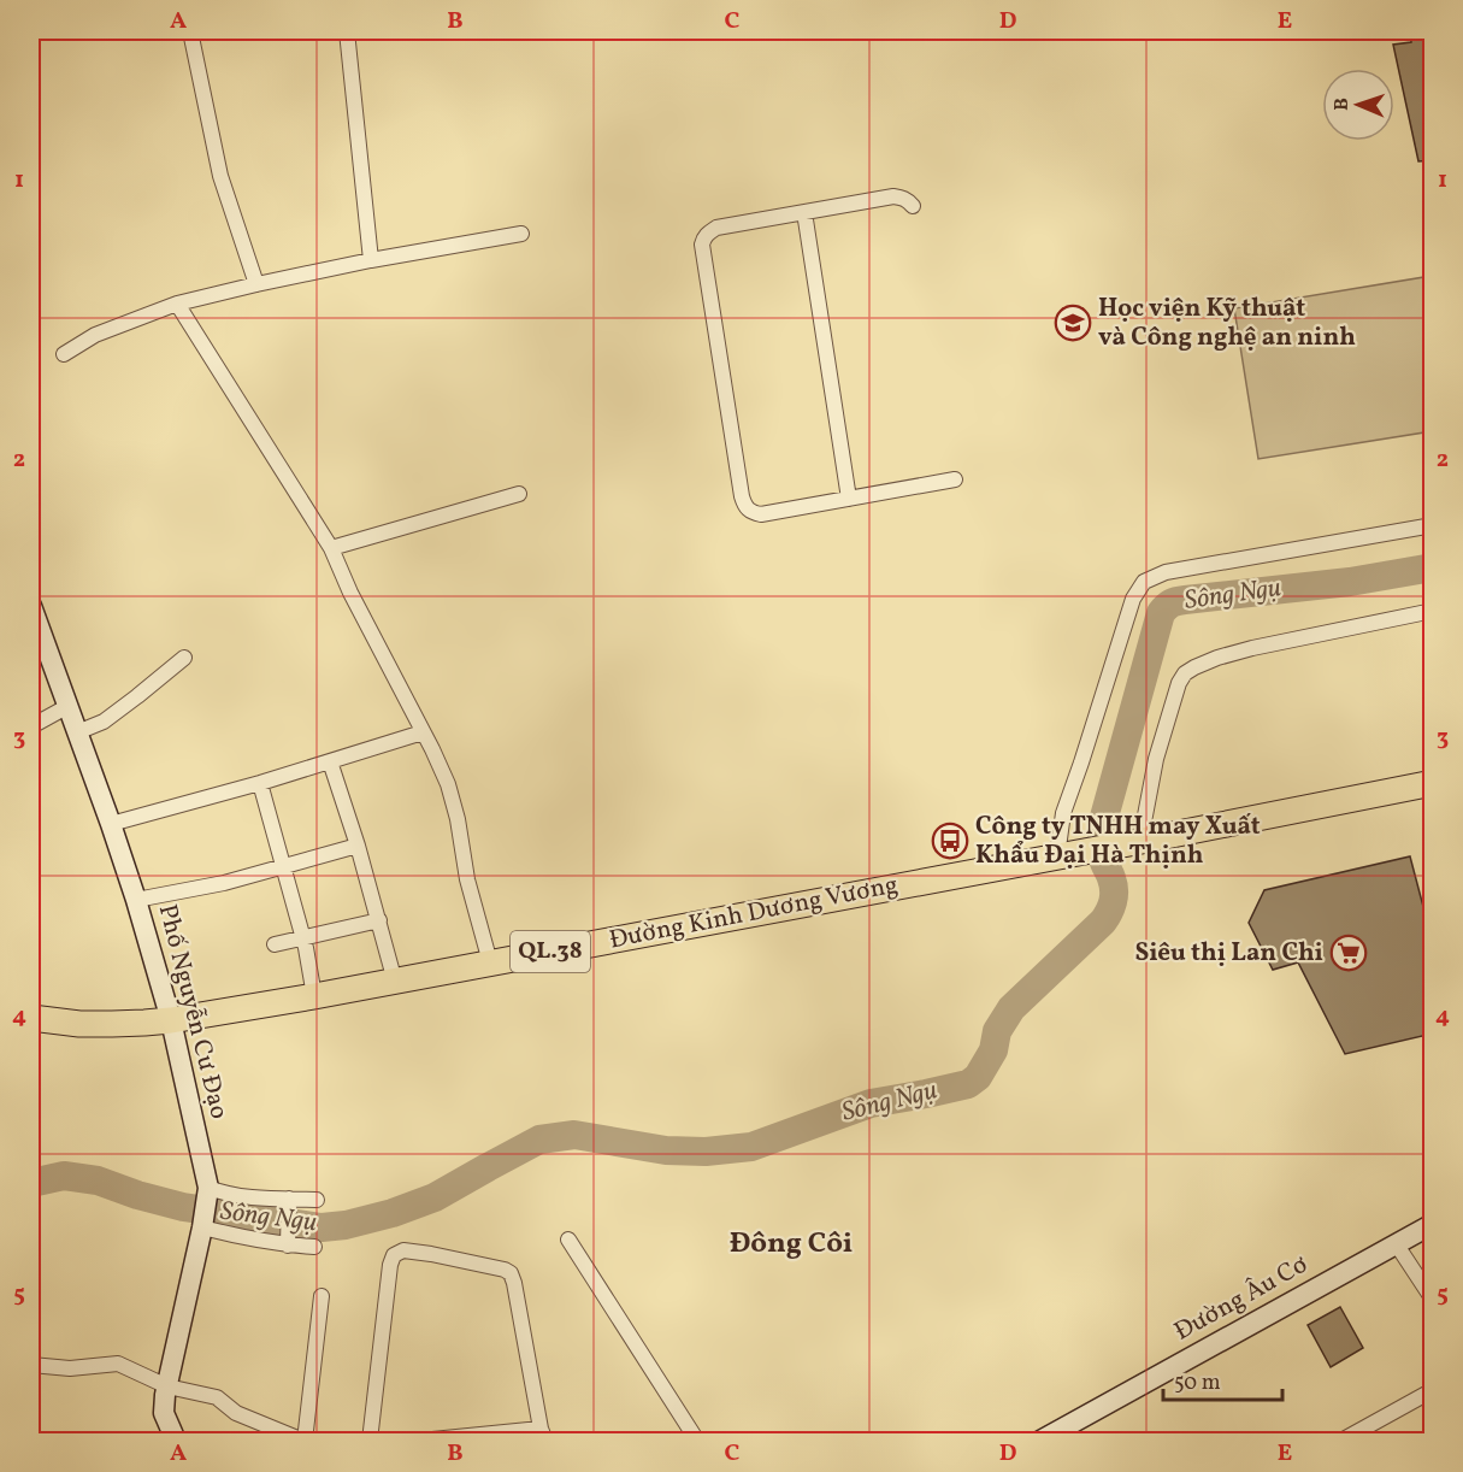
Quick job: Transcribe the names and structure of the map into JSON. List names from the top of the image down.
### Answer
{
  "streets": {
    "highway": ["Đường Kinh Dương Vương", "QL.38"],
    "street": ["Phố Nguyễn Cư Đạo", "Đường Âu Cơ"]
  },
  "crossings": [
    ["Đường Kinh Dương Vương", "Phố Nguyễn Cư Đạo"]
  ],
  "districts": ["Đông Côi"],
  "water": ["Sông Ngụ"],
  "places": {
    "school or university": ["Học viện Kỹ thuật và Công nghệ an ninh"],
    "bus stop": ["Công ty TNHH may Xuất Khẩu Đại Hà Thịnh"],
    "supermarket": ["Siêu thị Lan Chi"]
  },
  "scale_bar": "50 m",
  "north": "left",
  "grid": {
    "columns": [
      "A",
      "B",
      "C",
      "D",
      "E"
    ],
    "rows": [
      "1",
      "2",
      "3",
      "4",
      "5"
    ]
  }
}
